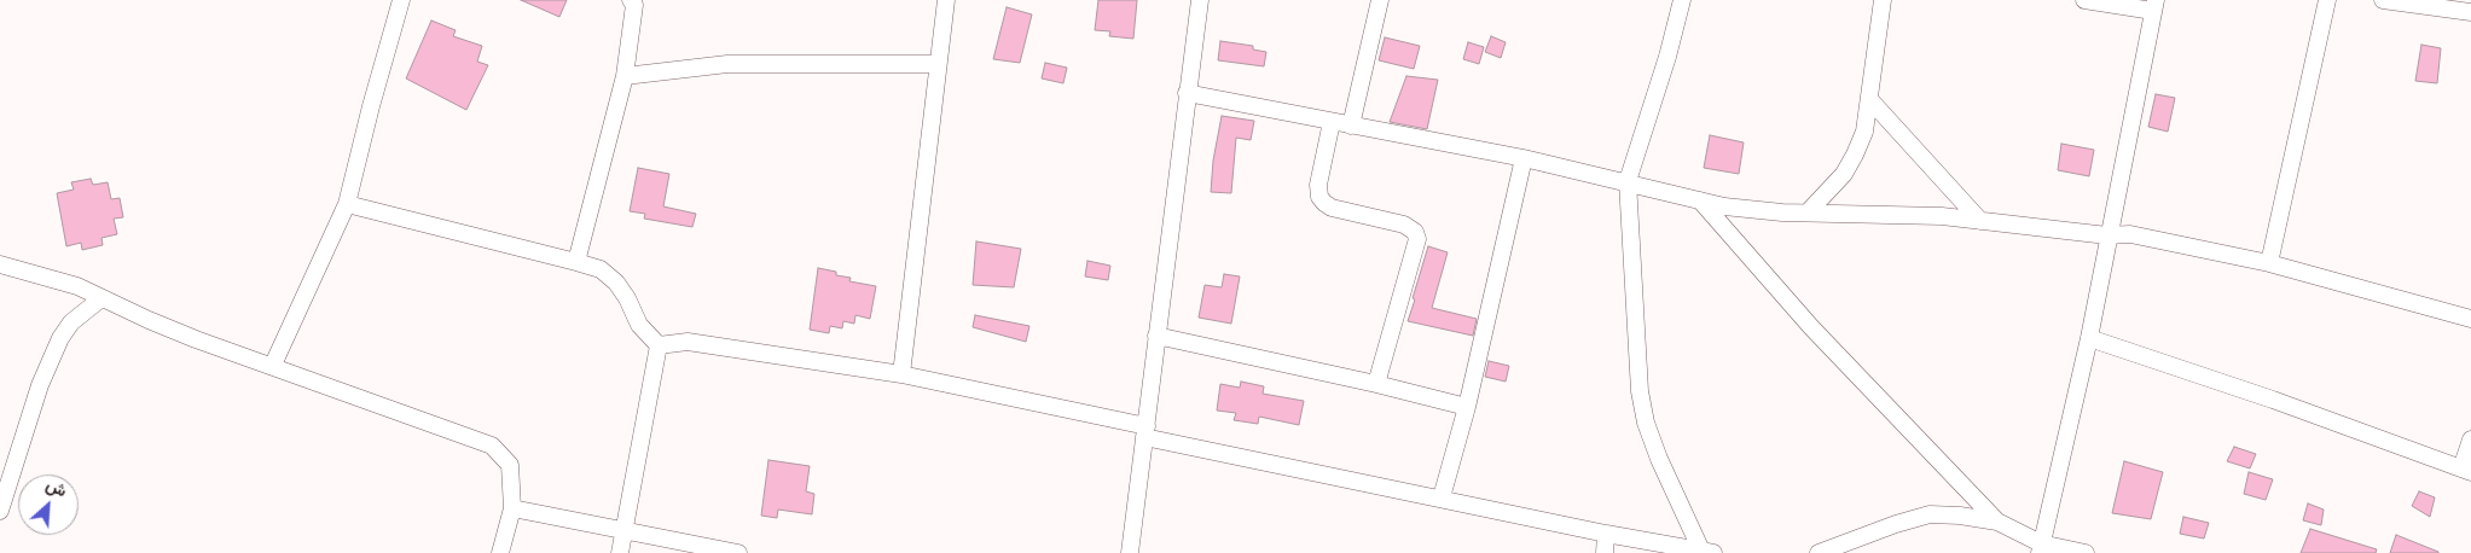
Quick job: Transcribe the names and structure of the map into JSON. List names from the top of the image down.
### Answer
{
  "north": "top right"
}
